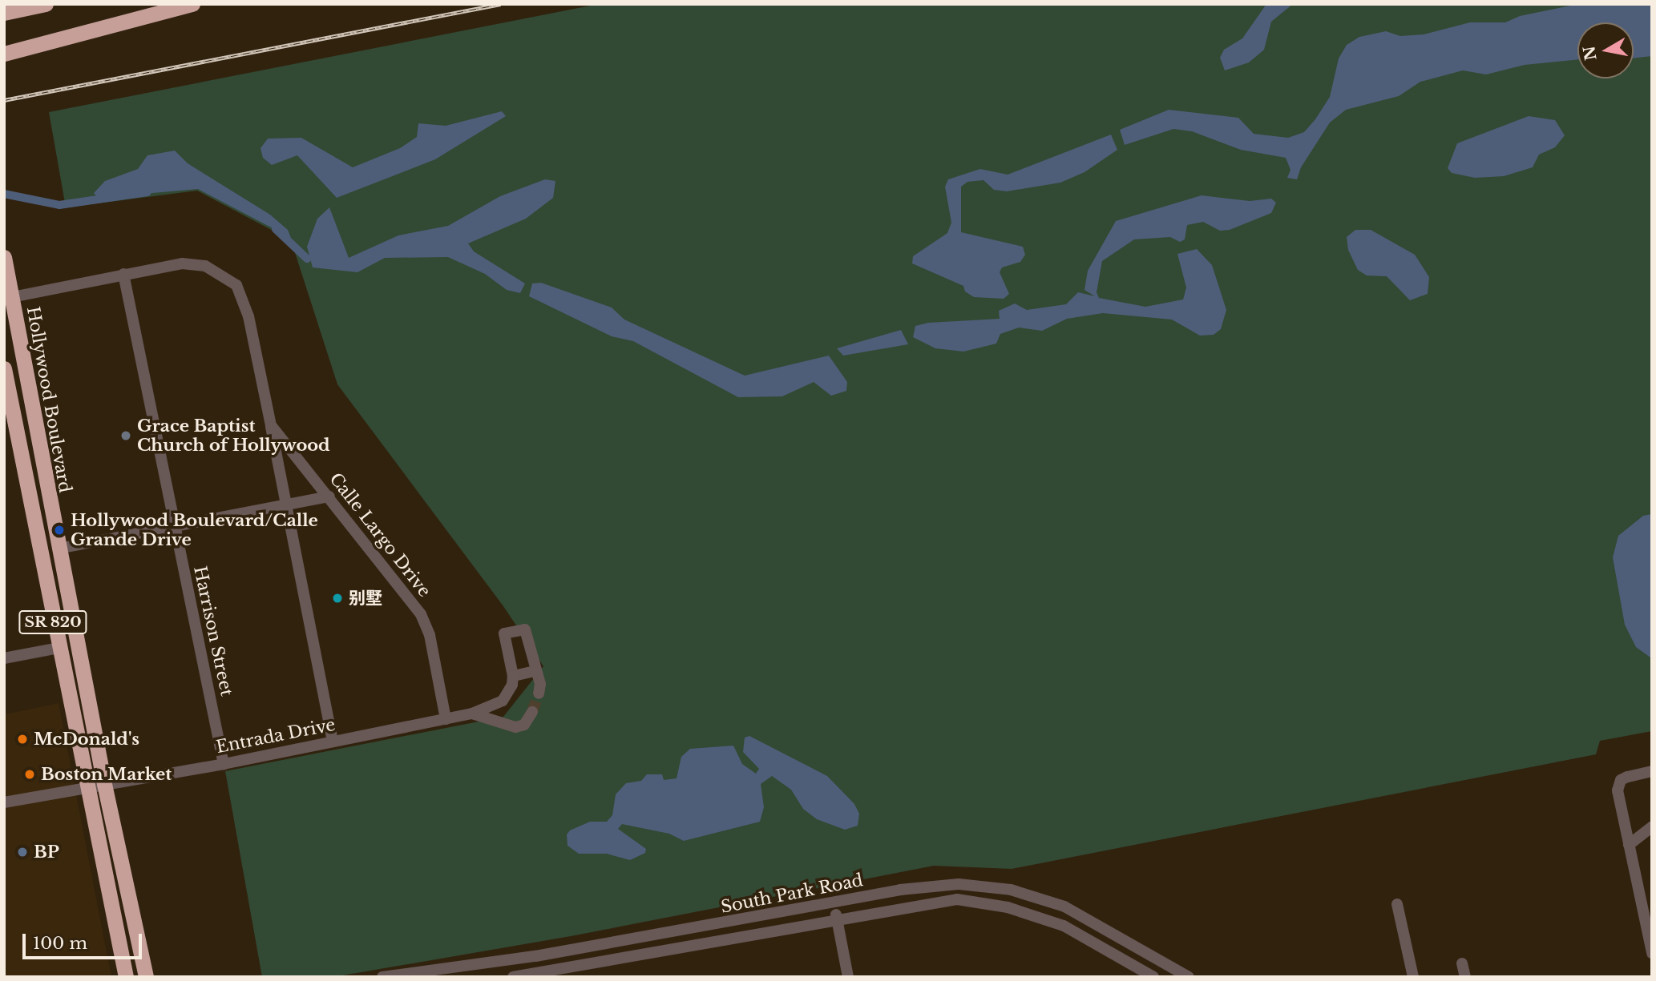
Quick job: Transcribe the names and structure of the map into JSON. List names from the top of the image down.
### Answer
{
  "streets": {
    "highway": ["Hollywood Boulevard", "SR 820"],
    "street": [
      "Calle Largo Drive",
      "Harrison Street",
      "Entrada Drive",
      "South Park Road"
    ]
  },
  "crossings": [
    ["Hollywood Boulevard", "Calle Largo Drive"],
    ["Hollywood Boulevard", "Entrada Drive"],
    ["Calle Largo Drive", "Harrison Street"],
    ["Calle Largo Drive", "Entrada Drive"],
    ["SR 820", "Entrada Drive"],
    ["Harrison Street", "Entrada Drive"]
  ],
  "places": [
    "Grace Baptist Church of Hollywood",
    "Hollywood Boulevard/Calle Grande Drive",
    "别墅",
    "McDonald's",
    "Boston Market",
    "BP"
  ],
  "scale_bar": "100 m",
  "north": "left"
}
